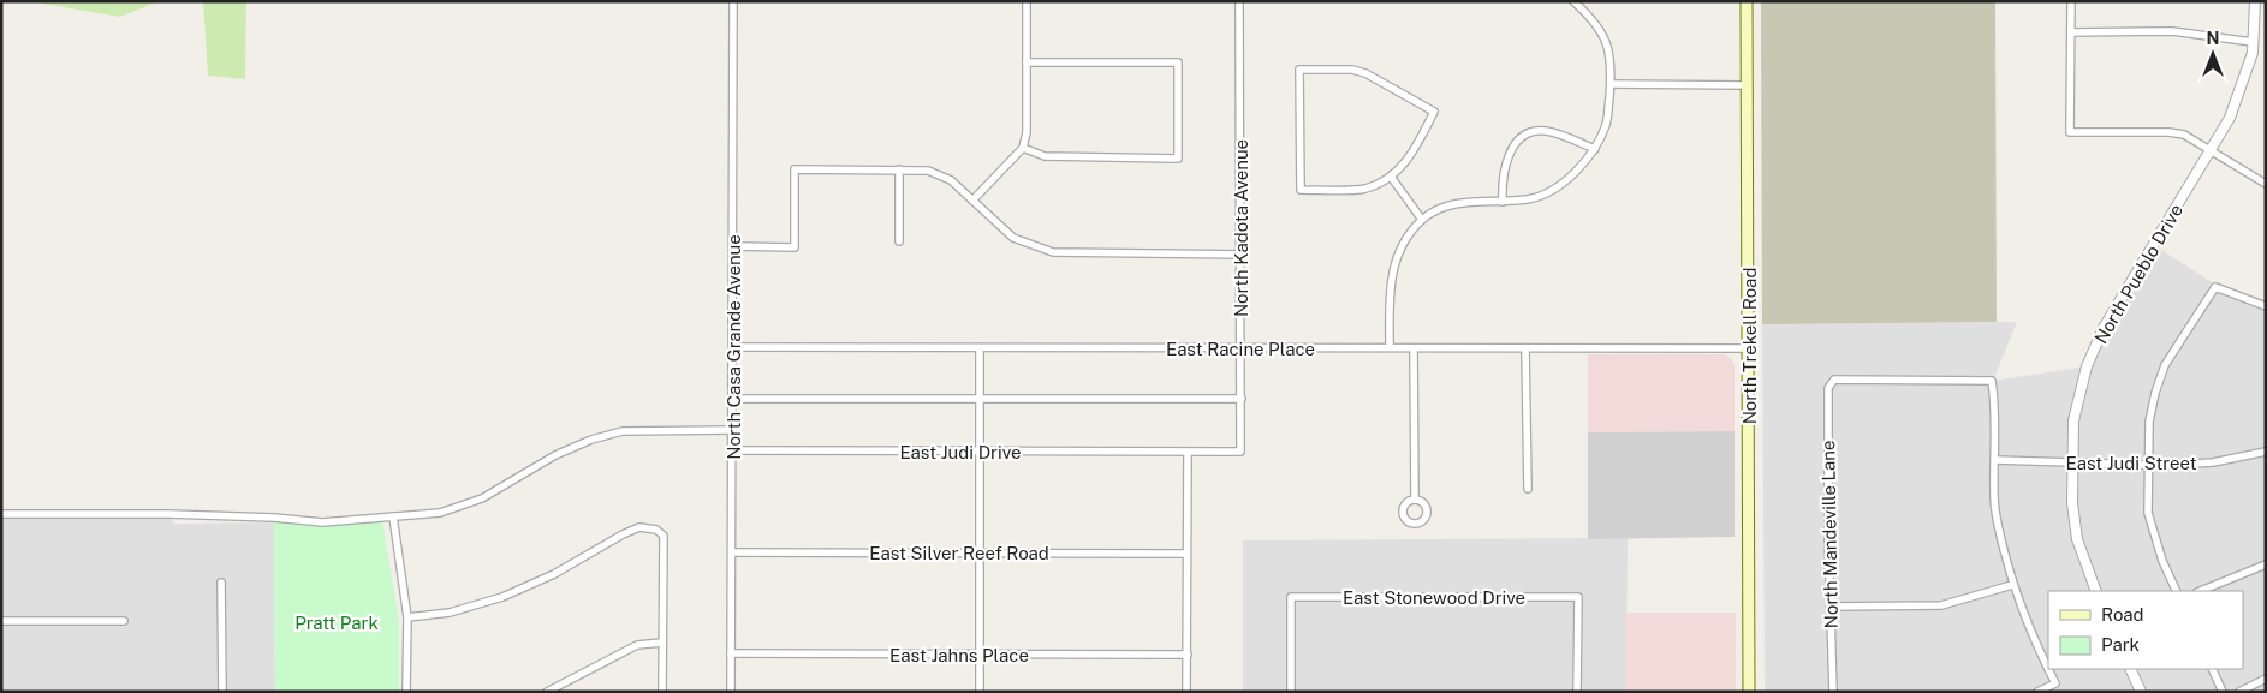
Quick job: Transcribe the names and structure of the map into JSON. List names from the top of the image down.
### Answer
{
  "streets": {
    "main road": ["North Trekell Road"],
    "street": [
      "North Kadota Avenue",
      "North Pueblo Drive",
      "North Casa Grande Avenue",
      "East Racine Place",
      "East Judi Drive",
      "East Judi Street",
      "North Mandeville Lane",
      "East Silver Reef Road",
      "East Stonewood Drive",
      "East Jahns Place"
    ]
  },
  "crossings": [
    ["North Kadota Avenue", "East Racine Place"],
    ["North Kadota Avenue", "East Judi Drive"],
    ["North Pueblo Drive", "East Judi Street"],
    ["North Trekell Road", "East Racine Place"],
    ["North Casa Grande Avenue", "East Racine Place"],
    ["North Casa Grande Avenue", "East Judi Drive"],
    ["North Casa Grande Avenue", "East Silver Reef Road"],
    ["North Casa Grande Avenue", "East Jahns Place"],
    ["East Judi Street", "North Mandeville Lane"]
  ],
  "parks": ["Pratt Park"],
  "legend": ["Road", "Park"],
  "north": "top"
}
